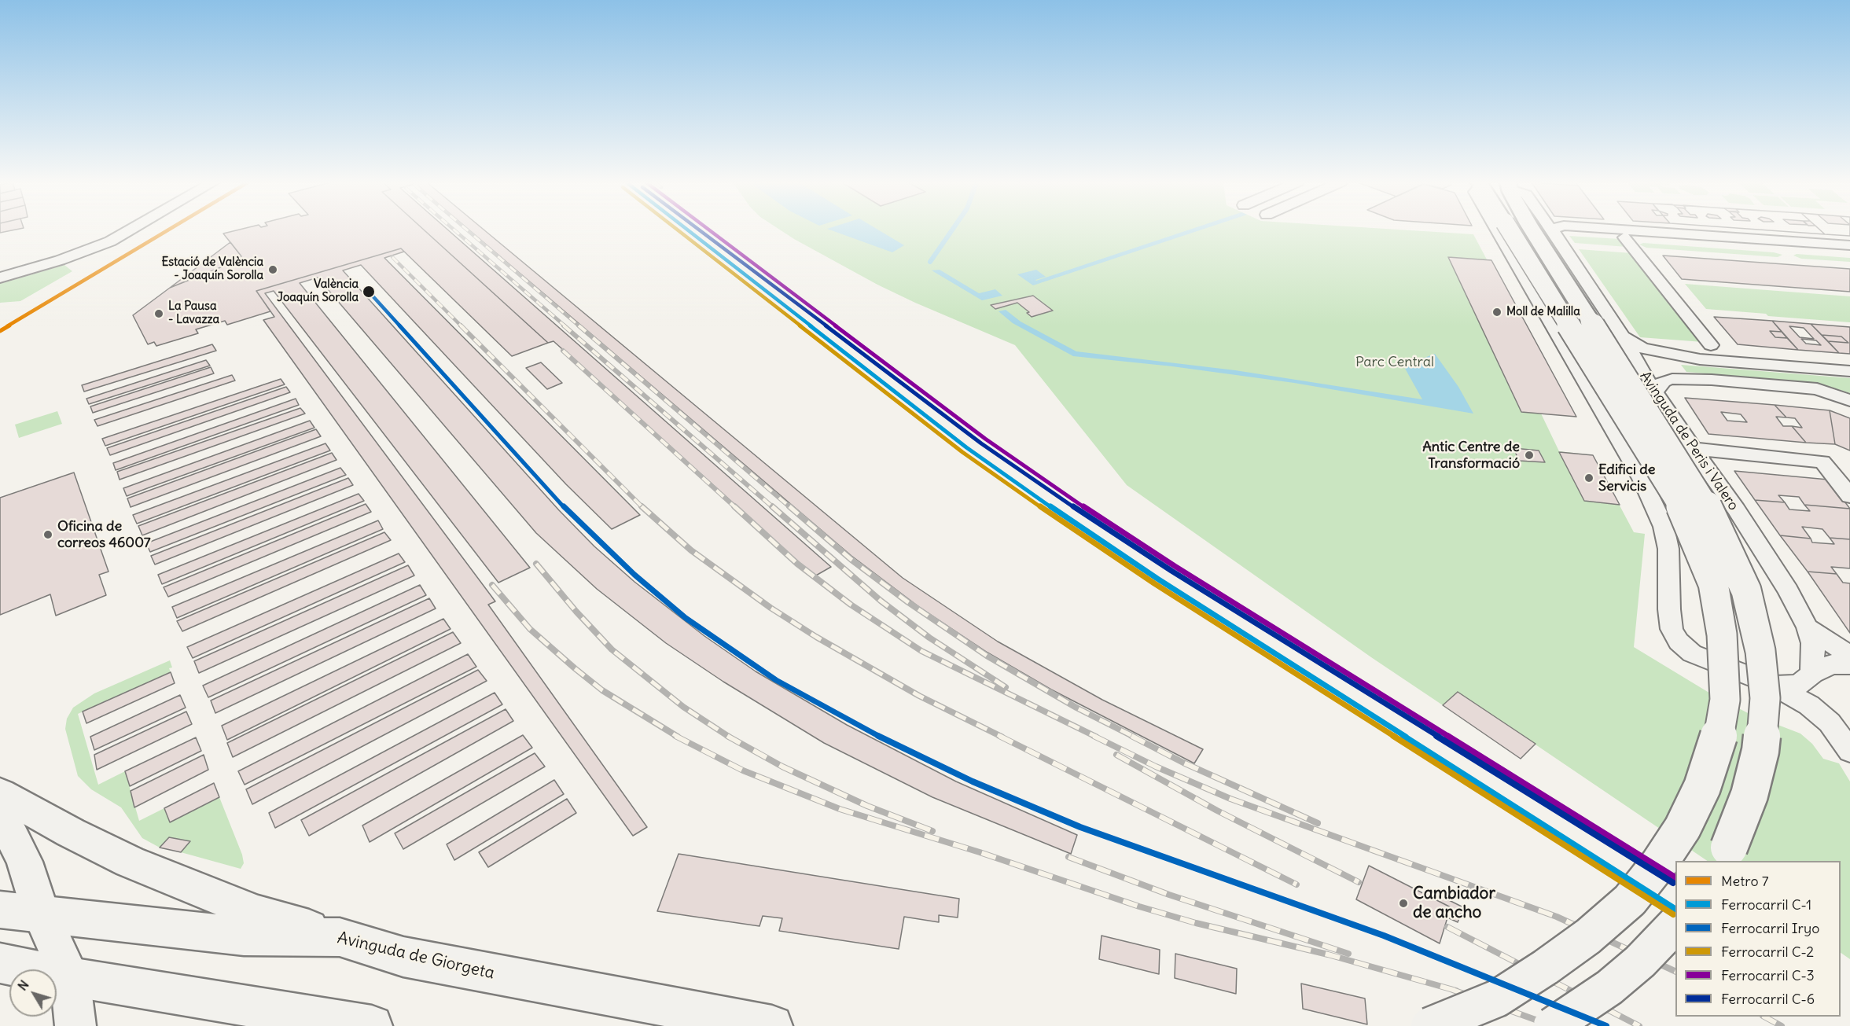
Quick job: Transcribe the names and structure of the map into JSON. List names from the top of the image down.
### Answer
{
  "streets": {
    "main road": ["Avinguda de Peris i Valero", "Avinguda de Giorgeta"]
  },
  "parks": ["Parc Central"],
  "places": [
    "Estació de València - Joaquín Sorolla",
    "València Joaquín Sorolla",
    "Moll de Malilla",
    "La Pausa - Lavazza",
    "Antic Centre de Transformació",
    "Edifici de Servicis",
    "Oficina de correos 46007",
    "Cambiador de ancho"
  ],
  "lines": [
    "metro line 7",
    "rail line C-1",
    "rail line C-2",
    "rail line C-3",
    "rail line C-6",
    "rail line Iryo"
  ],
  "legend": [
    "Metro 7",
    "Ferrocarril C-1",
    "Ferrocarril Iryo",
    "Ferrocarril C-2",
    "Ferrocarril C-3",
    "Ferrocarril C-6"
  ],
  "north": "top left"
}
